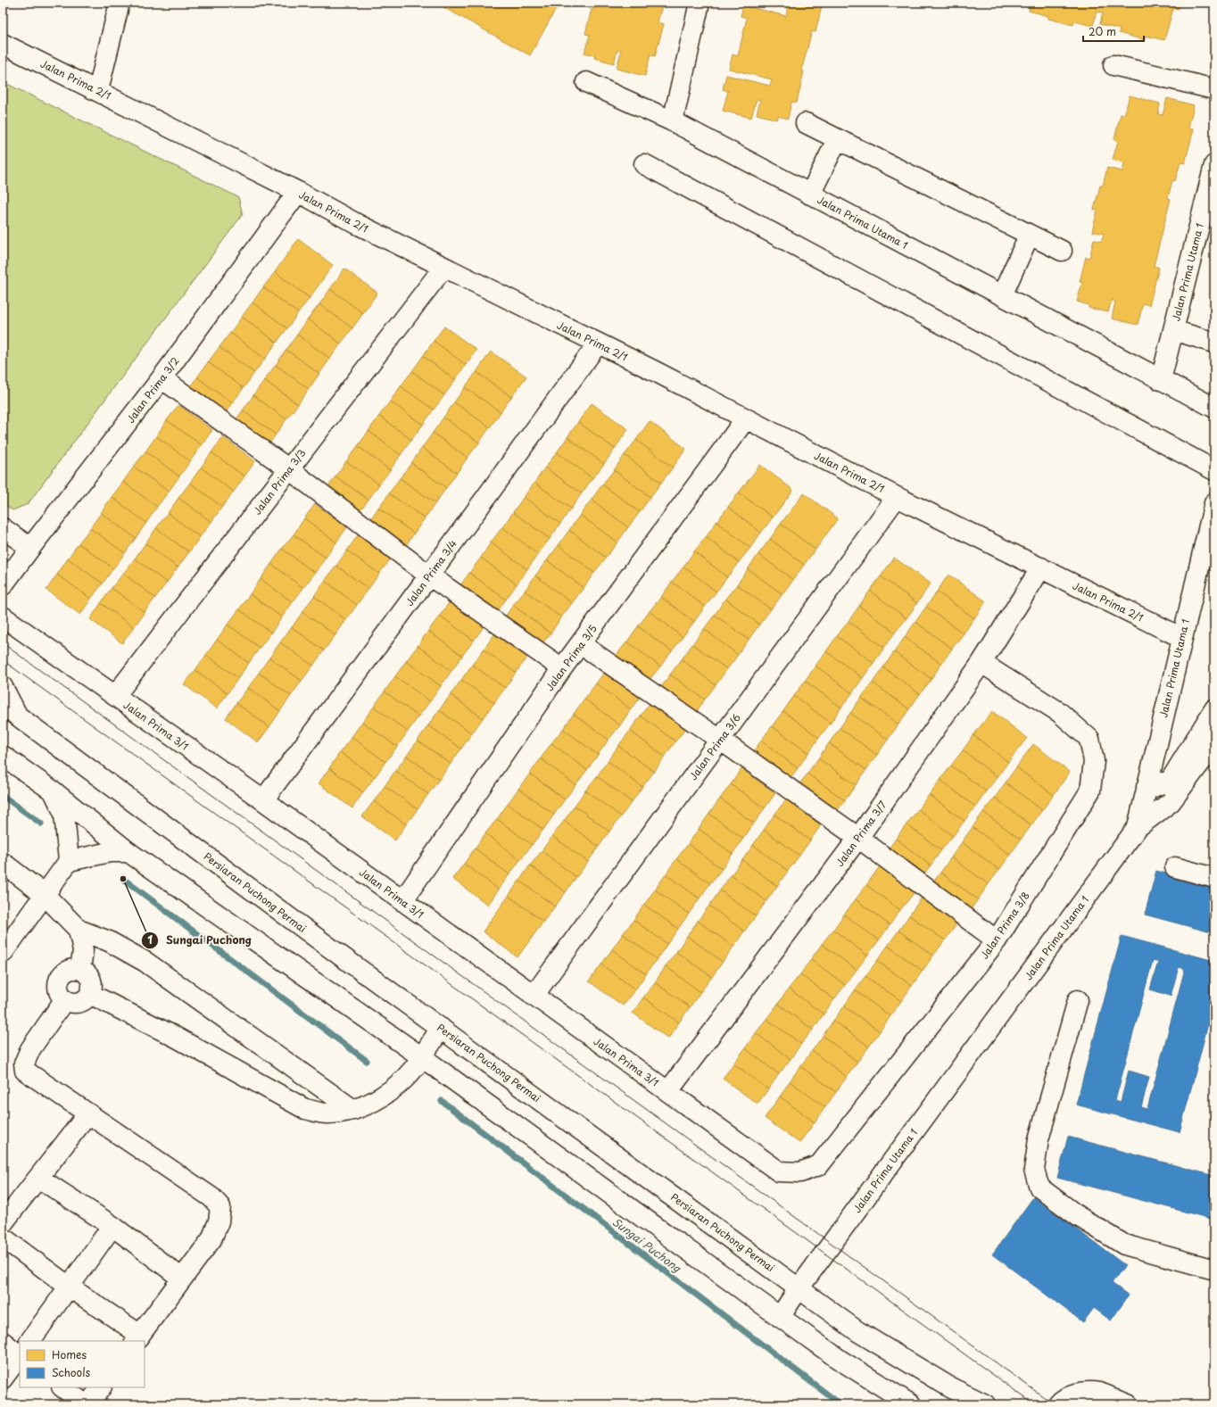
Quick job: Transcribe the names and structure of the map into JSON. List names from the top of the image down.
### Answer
{
  "streets": {
    "street": [
      "Jalan Prima 2/1",
      "Jalan Prima Utama 1",
      "Jalan Prima 3/2",
      "Jalan Prima 3/3",
      "Jalan Prima 3/4",
      "Jalan Prima 3/5",
      "Jalan Prima 3/1",
      "Jalan Prima 3/6",
      "Jalan Prima 3/7",
      "Persiaran Puchong Permai",
      "Jalan Prima 3/8"
    ]
  },
  "crossings": [
    ["Jalan Prima 2/1", "Jalan Prima Utama 1"],
    ["Jalan Prima 2/1", "Jalan Prima 3/2"],
    ["Jalan Prima 2/1", "Jalan Prima 3/3"],
    ["Jalan Prima 2/1", "Jalan Prima 3/4"],
    ["Jalan Prima 2/1", "Jalan Prima 3/5"],
    ["Jalan Prima 2/1", "Jalan Prima 3/6"],
    ["Jalan Prima 2/1", "Jalan Prima 3/7"],
    ["Jalan Prima Utama 1", "Persiaran Puchong Permai"],
    ["Jalan Prima 3/3", "Jalan Prima 3/1"],
    ["Jalan Prima 3/4", "Jalan Prima 3/1"],
    ["Jalan Prima 3/5", "Jalan Prima 3/1"],
    ["Jalan Prima 3/1", "Jalan Prima 3/6"],
    ["Jalan Prima 3/1", "Jalan Prima 3/7"],
    ["Jalan Prima 3/1", "Jalan Prima 3/8"],
    ["Jalan Prima 3/7", "Jalan Prima 3/8"]
  ],
  "water": ["Sungai Puchong"],
  "places": ["Sungai Puchong"],
  "legend": ["Homes", "Schools"],
  "scale_bar": "20 m"
}
